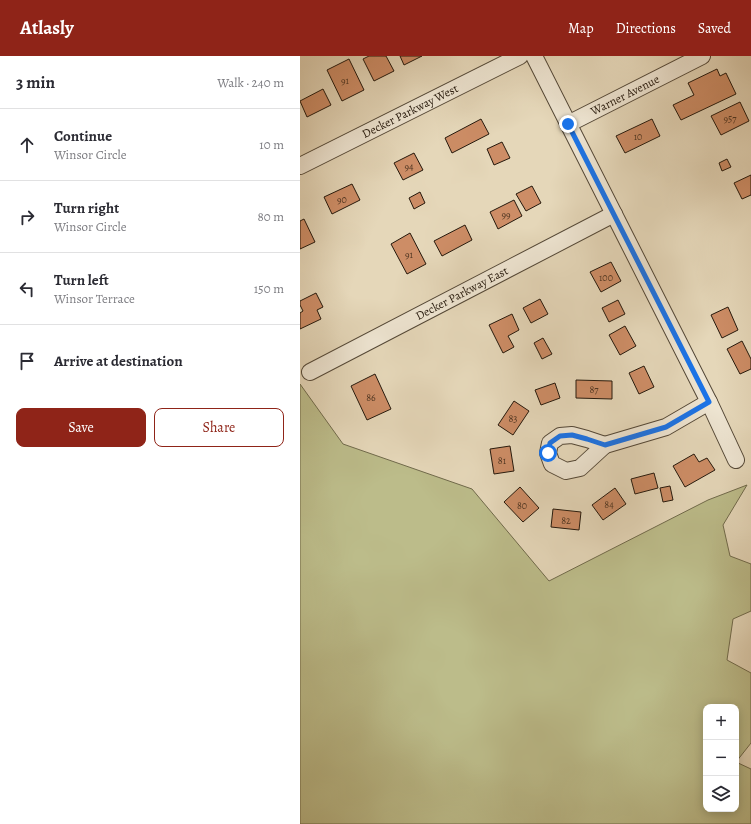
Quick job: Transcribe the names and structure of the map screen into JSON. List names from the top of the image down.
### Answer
{
  "streets": {
    "street": ["Warner Avenue", "Decker Parkway West", "Decker Parkway East"]
  },
  "house_numbers": [
    "91",
    "957",
    "10",
    "94",
    "90",
    "99",
    "91",
    "100",
    "87",
    "86",
    "83",
    "81",
    "84",
    "80",
    "82"
  ],
  "page": {
    "header": "Atlasly",
    "nav": ["Map", "Directions", "Saved"],
    "heading": ["3 min", "Walk · 240 m"],
    "list": [
      ["Continue", "Winsor Circle", "10 m"],
      ["Turn right", "Winsor Circle", "80 m"],
      ["Turn left", "Winsor Terrace", "150 m"],
      "Arrive at destination"
    ],
    "buttons": ["Save", "Share"],
    "map_buttons": ["+", "−"]
  }
}
